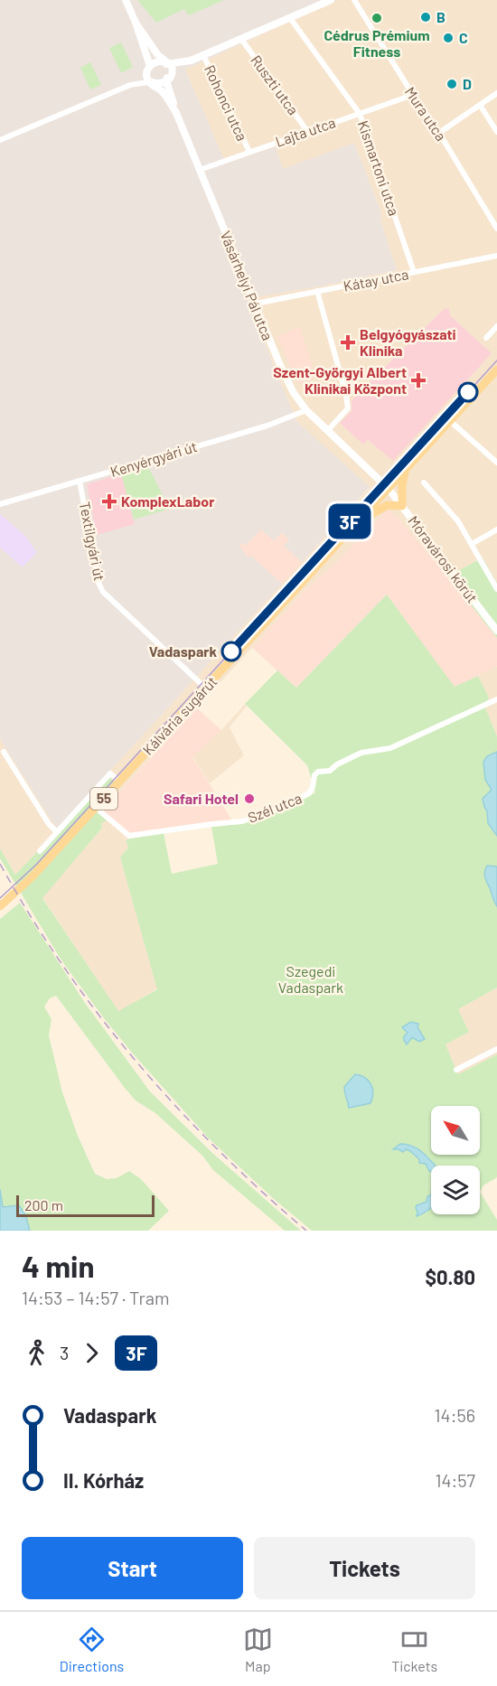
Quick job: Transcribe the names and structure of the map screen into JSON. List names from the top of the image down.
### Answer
{
  "streets": {
    "main road": [
      "Vásárhelyi Pál utca",
      "Móravárosi körút",
      "Kálvária sugárút",
      "55"
    ],
    "street": [
      "Ruszti utca",
      "Rohonci utca",
      "Mura utca",
      "Lajta utca",
      "Kismartoni utca",
      "Kátay utca",
      "Kenyérgyári út",
      "Textilgyári út",
      "Szél utca"
    ]
  },
  "crossings": [
    ["Ruszti utca", "Lajta utca"],
    ["Rohonci utca", "Lajta utca"],
    ["Mura utca", "Lajta utca"],
    ["Lajta utca", "Kismartoni utca"],
    ["Lajta utca", "Vásárhelyi Pál utca"],
    ["Kismartoni utca", "Kátay utca"],
    ["Kátay utca", "Vásárhelyi Pál utca"],
    ["Vásárhelyi Pál utca", "Kenyérgyári út"],
    ["Vásárhelyi Pál utca", "Móravárosi körút"],
    ["Vásárhelyi Pál utca", "Kálvária sugárút"],
    ["Kenyérgyári út", "Textilgyári út"],
    ["Textilgyári út", "Kálvária sugárút"],
    ["Móravárosi körút", "Kálvária sugárút"],
    ["Kálvária sugárút", "Szél utca"]
  ],
  "parks": ["Szegedi Vadaspark"],
  "places": {
    "other": [
      "B",
      "Cédrus Prémium Fitness",
      "C",
      "D",
      "Vadaspark",
      "Safari Hotel"
    ],
    "health": ["Belgyógyászati Klinika", "Szent-Györgyi Albert Klinikai Központ", "KomplexLabor"]
  },
  "lines": ["tram line 3F"],
  "scale_bar": "200 m",
  "north": "top left",
  "page": {
    "on_map": "3F",
    "scale": "200 m",
    "heading": ["4 min", "14:53 – 14:57 · Tram", "$0.80"],
    "legs": ["3", "3F"],
    "list": [
      {
        "name": "Vadaspark",
        "value": "14:56"
      },
      {
        "name": "II. Kórház",
        "value": "14:57"
      }
    ],
    "buttons": ["Start", "Tickets"],
    "tabs": ["Directions", "Map", "Tickets"]
  }
}
